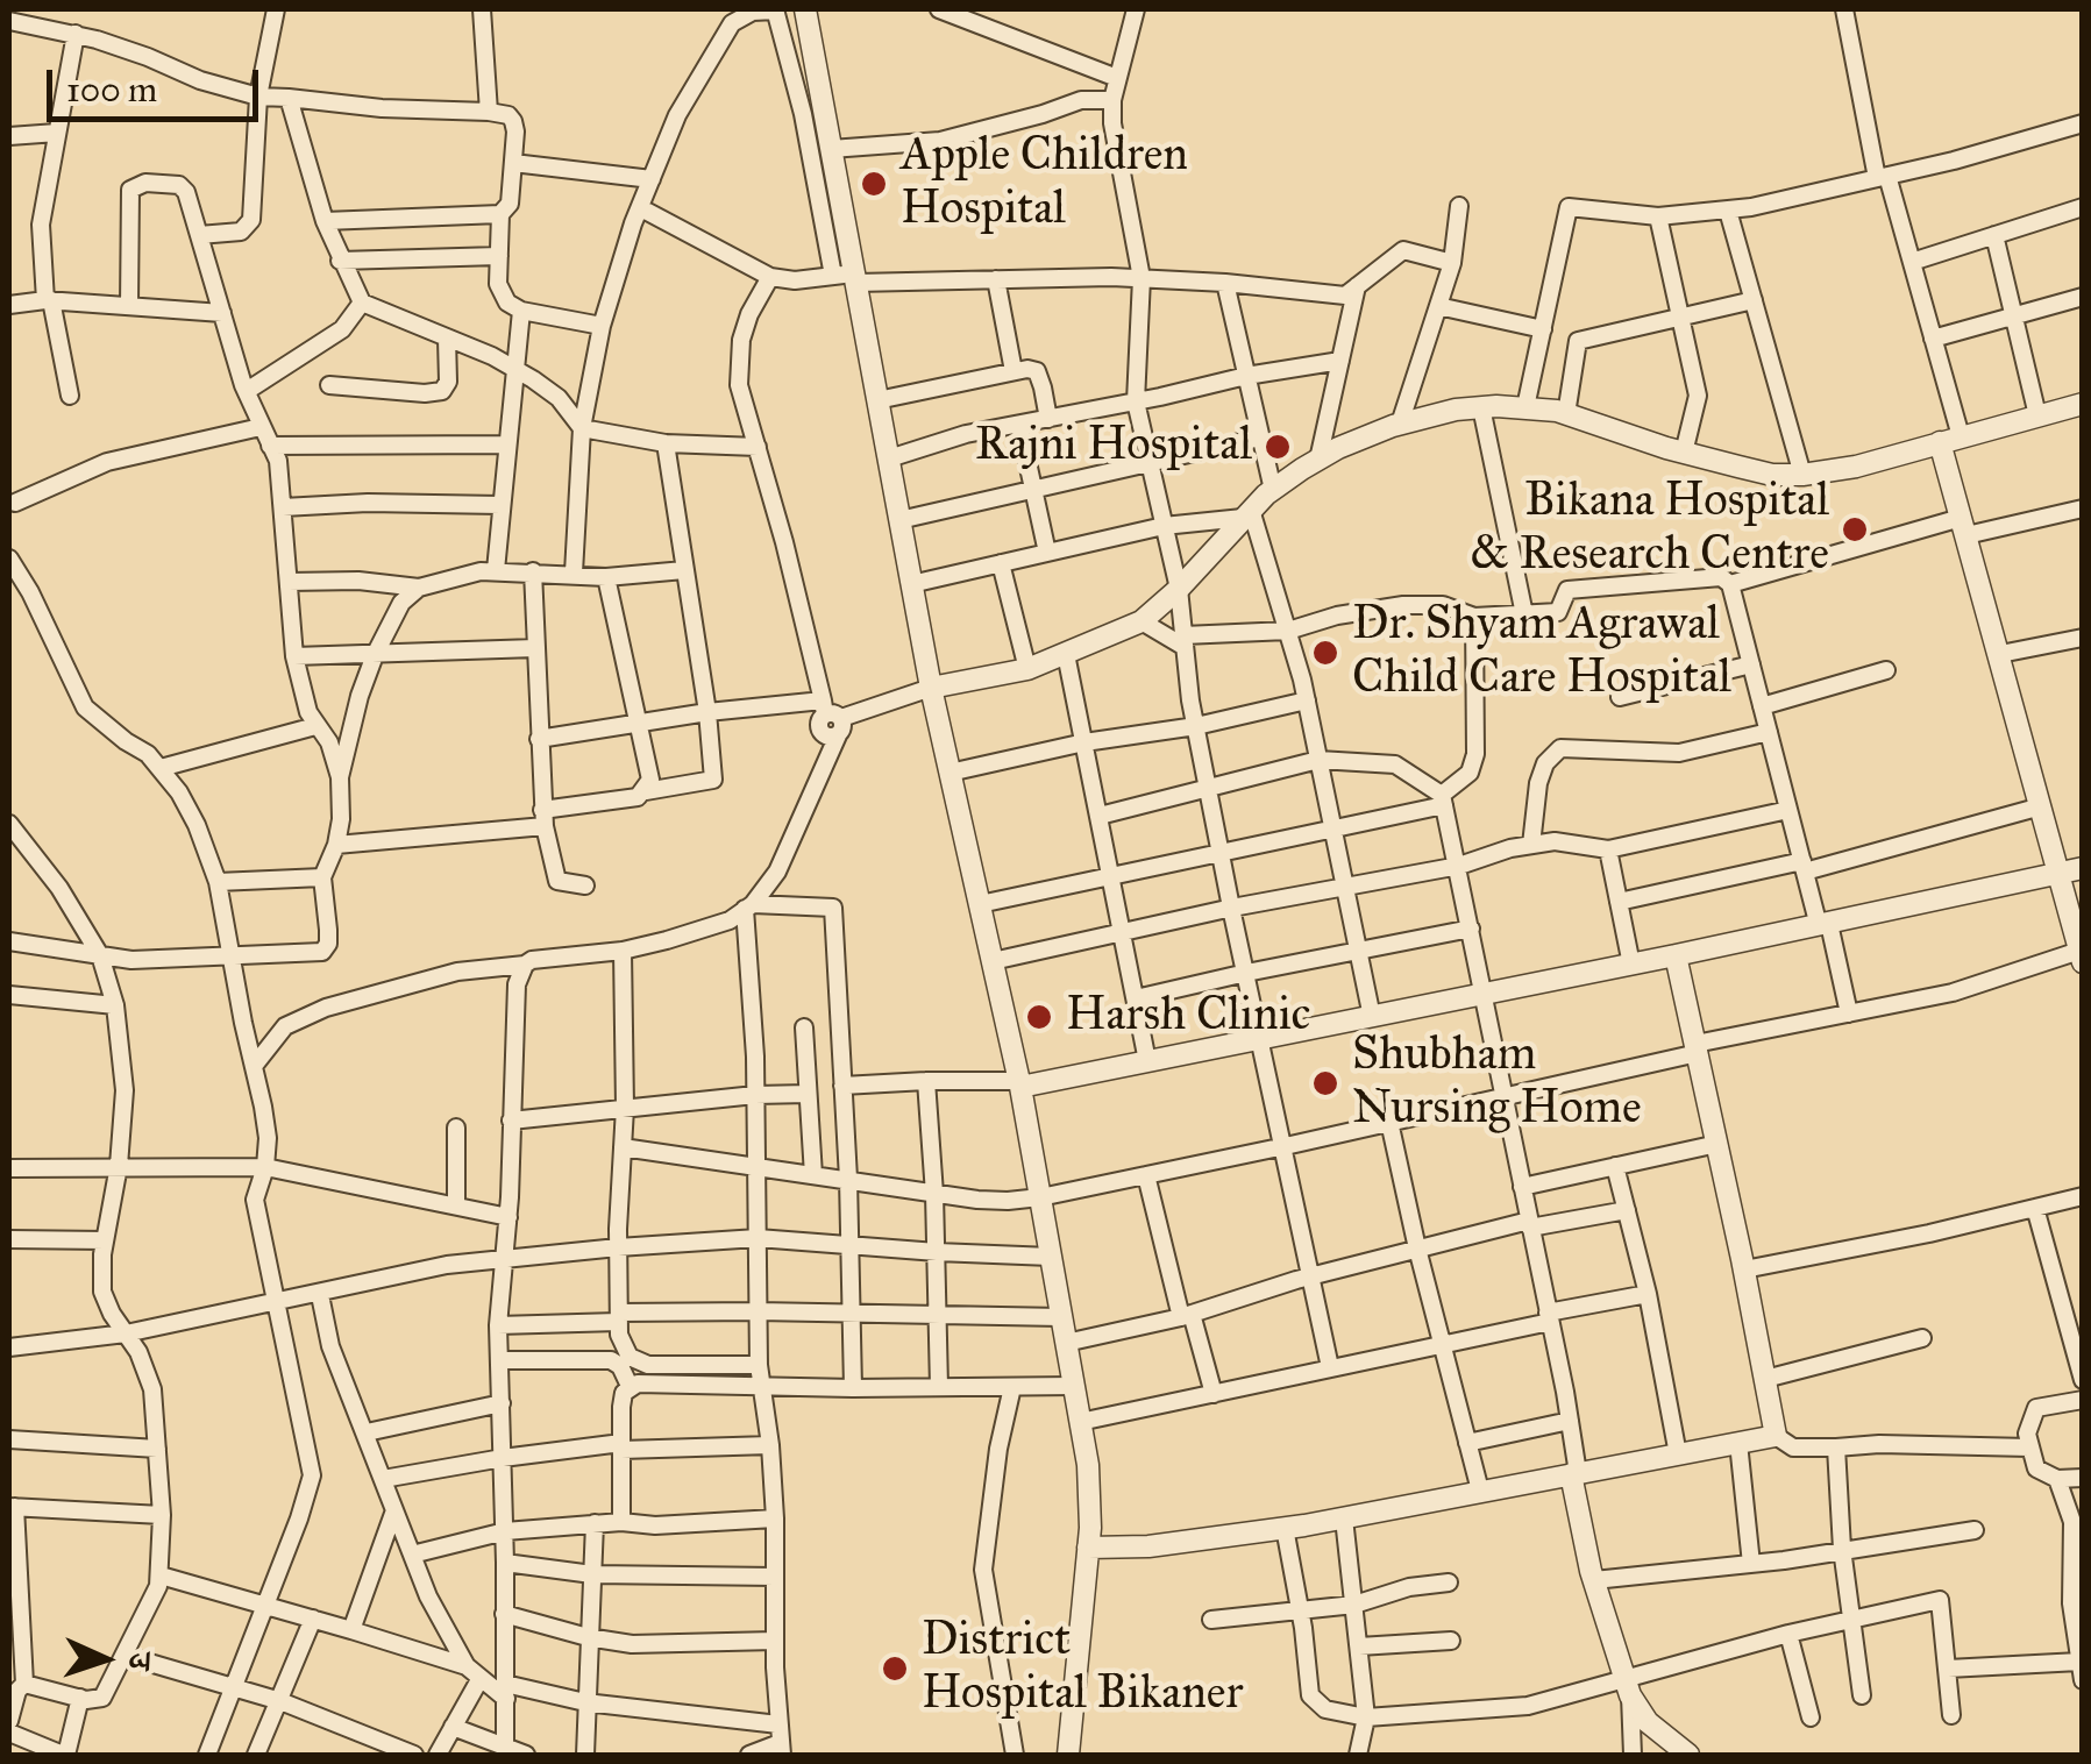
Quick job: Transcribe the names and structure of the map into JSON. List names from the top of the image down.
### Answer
{
  "places": [
    "Apple Children Hospital",
    "Rajni Hospital",
    "Bikana Hospital & Research Centre",
    "Dr. Shyam Agrawal Child Care Hospital",
    "Harsh Clinic",
    "Shubham Nursing Home",
    "District Hospital Bikaner"
  ],
  "scale_bar": "100 m",
  "north": "right"
}
